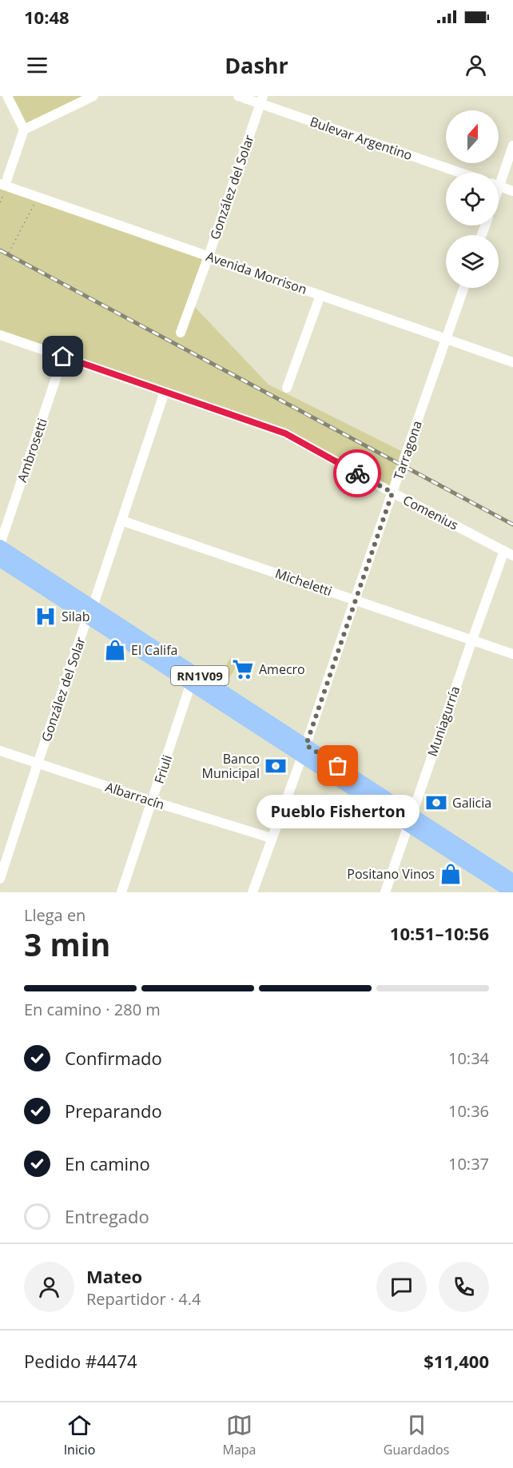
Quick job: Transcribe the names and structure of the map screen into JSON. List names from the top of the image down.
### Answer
{
  "streets": {
    "main road": ["RN1V09"],
    "street": [
      "Bulevar Argentino",
      "González del Solar",
      "Avenida Morrison",
      "Ambrosetti",
      "Tarragona",
      "Comenius",
      "Micheletti",
      "Muniagurría",
      "Friuli",
      "Albarracín"
    ]
  },
  "crossings": [
    ["Bulevar Argentino", "González del Solar"],
    ["González del Solar", "Avenida Morrison"],
    ["González del Solar", "Comenius"],
    ["González del Solar", "Micheletti"],
    ["González del Solar", "RN1V09"],
    ["González del Solar", "Albarracín"],
    ["Avenida Morrison", "Tarragona"],
    ["Ambrosetti", "Comenius"],
    ["Ambrosetti", "RN1V09"],
    ["Tarragona", "Comenius"],
    ["Tarragona", "Micheletti"],
    ["Tarragona", "RN1V09"],
    ["Tarragona", "Albarracín"],
    ["Comenius", "Muniagurría"],
    ["Micheletti", "Muniagurría"],
    ["RN1V09", "Muniagurría"],
    ["RN1V09", "Friuli"],
    ["Friuli", "Albarracín"]
  ],
  "places": {
    "hospital": ["Silab"],
    "shop": ["El Califa", "Positano Vinos"],
    "supermarket": ["Amecro"],
    "bank": ["Banco Municipal", "Galicia"],
    "other": ["Pueblo Fisherton"]
  },
  "north": "top",
  "page": {
    "status": "10:48",
    "header": "Dashr",
    "bubble": "Pueblo Fisherton",
    "heading": ["3 min", "Llega en", "10:51–10:56"],
    "panel": [
      "Mateo",
      "Repartidor · 4.4",
      "Pedido #4474",
      "$11,400"
    ],
    "bar": "En camino · 280 m",
    "list": [
      ["Confirmado", "10:34"],
      ["Preparando", "10:36"],
      ["En camino", "10:37"],
      "Entregado"
    ],
    "tabs": ["Inicio", "Mapa", "Guardados"]
  }
}
